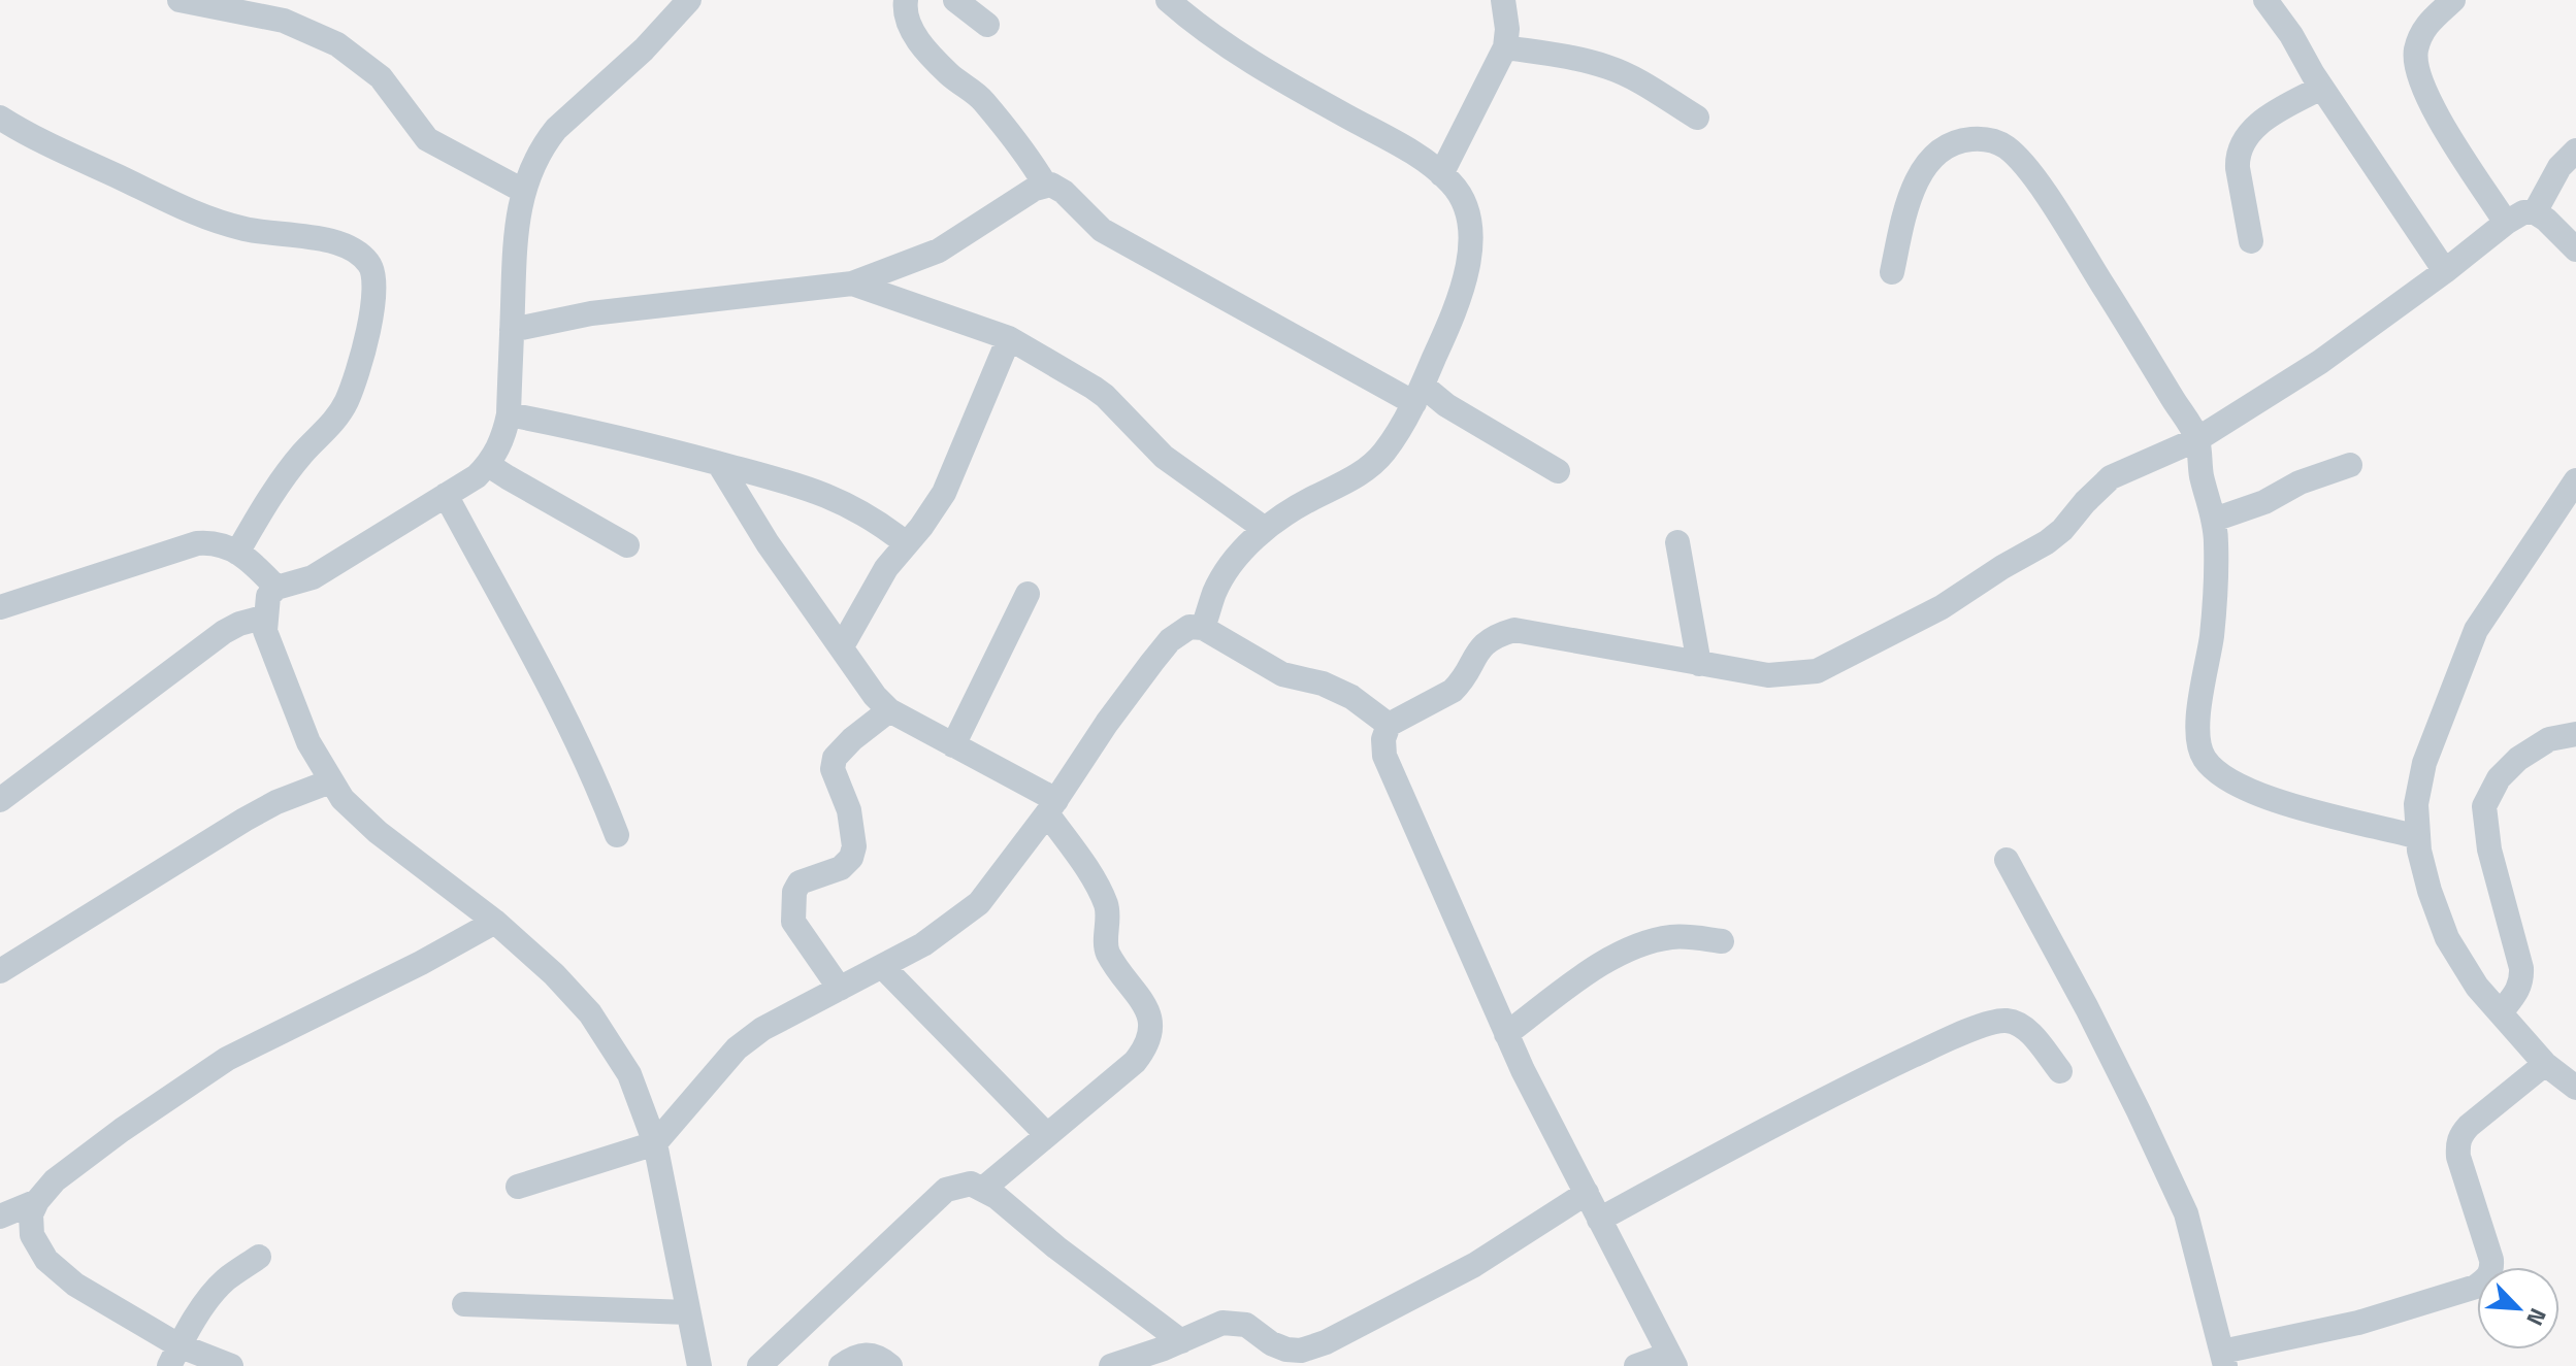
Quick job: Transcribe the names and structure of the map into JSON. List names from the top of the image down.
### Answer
{
  "north": "bottom right"
}
